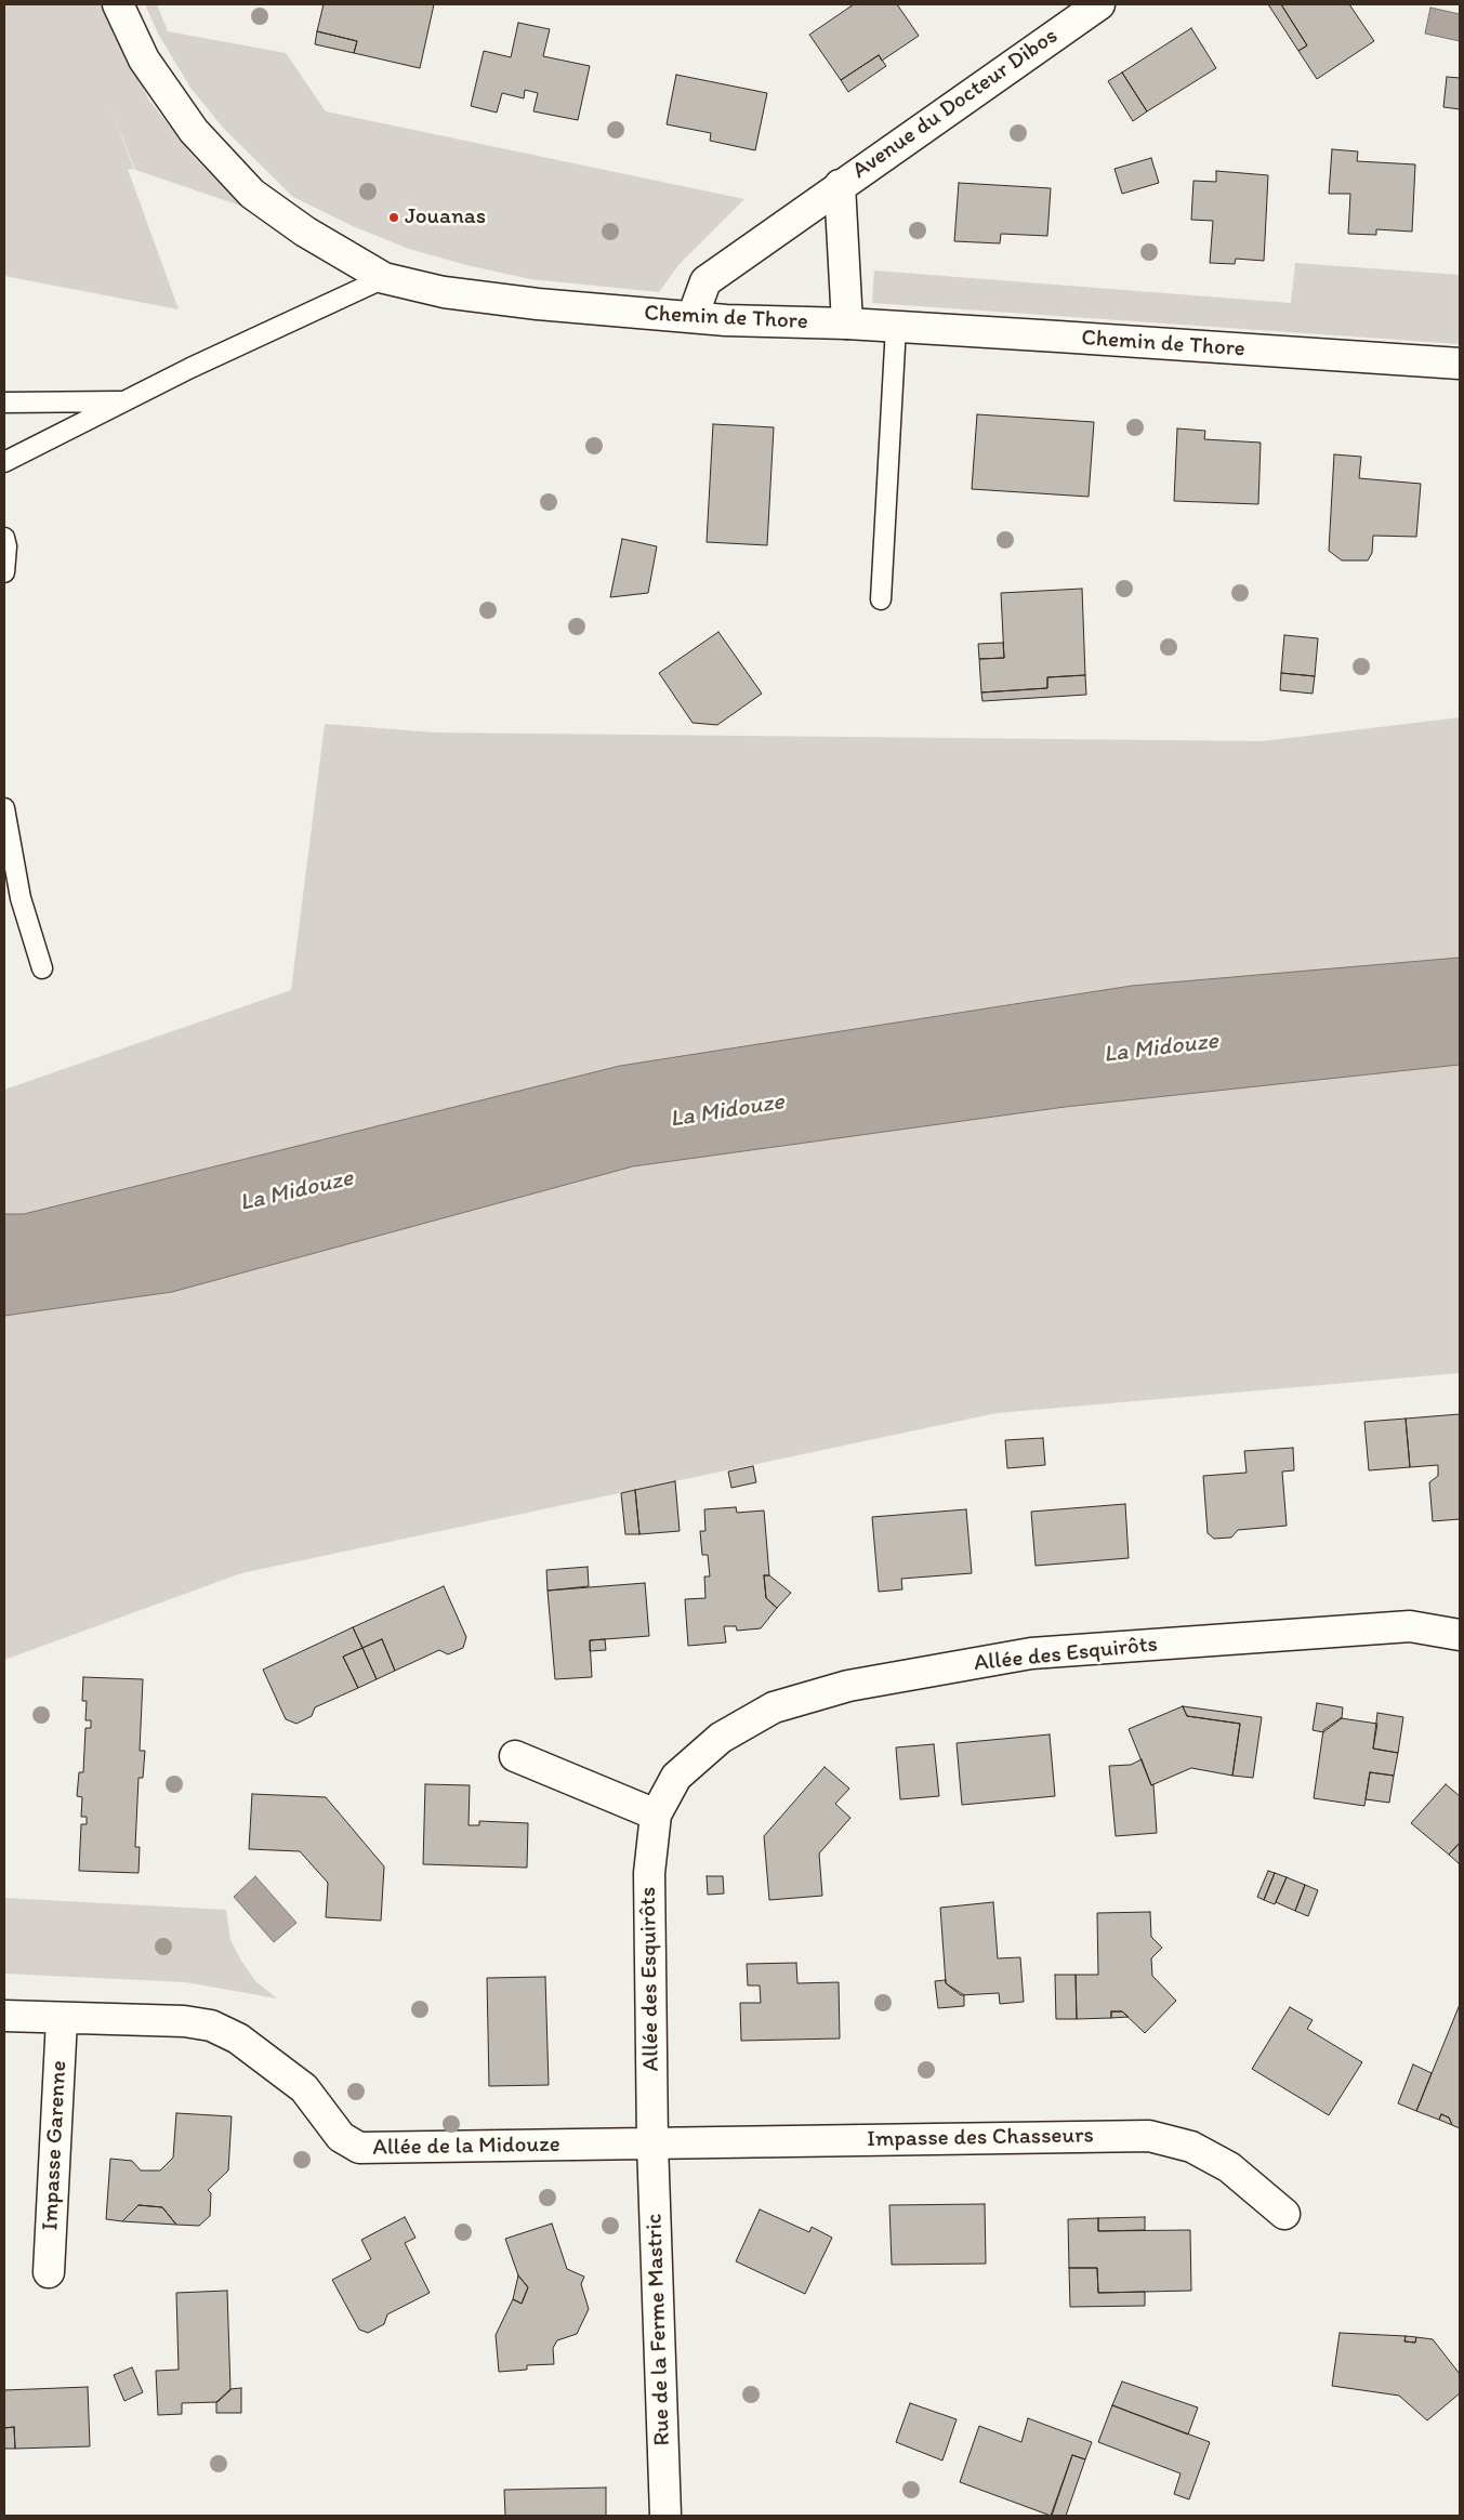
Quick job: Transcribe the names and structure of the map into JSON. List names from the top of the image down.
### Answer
{
  "streets": {
    "street": [
      "Avenue du Docteur Dibos",
      "Chemin de Thore",
      "Allée des Esquirôts",
      "Impasse des Chasseurs",
      "Impasse Garenne",
      "Allée de la Midouze",
      "Rue de la Ferme Mastric"
    ]
  },
  "crossings": [
    ["Avenue du Docteur Dibos", "Chemin de Thore"],
    ["Allée des Esquirôts", "Impasse des Chasseurs"],
    ["Allée des Esquirôts", "Allée de la Midouze"],
    ["Allée des Esquirôts", "Rue de la Ferme Mastric"],
    ["Impasse des Chasseurs", "Allée de la Midouze"],
    ["Impasse des Chasseurs", "Rue de la Ferme Mastric"],
    ["Impasse Garenne", "Allée de la Midouze"],
    ["Allée de la Midouze", "Rue de la Ferme Mastric"]
  ],
  "water": ["La Midouze"],
  "places": ["Jouanas"]
}
